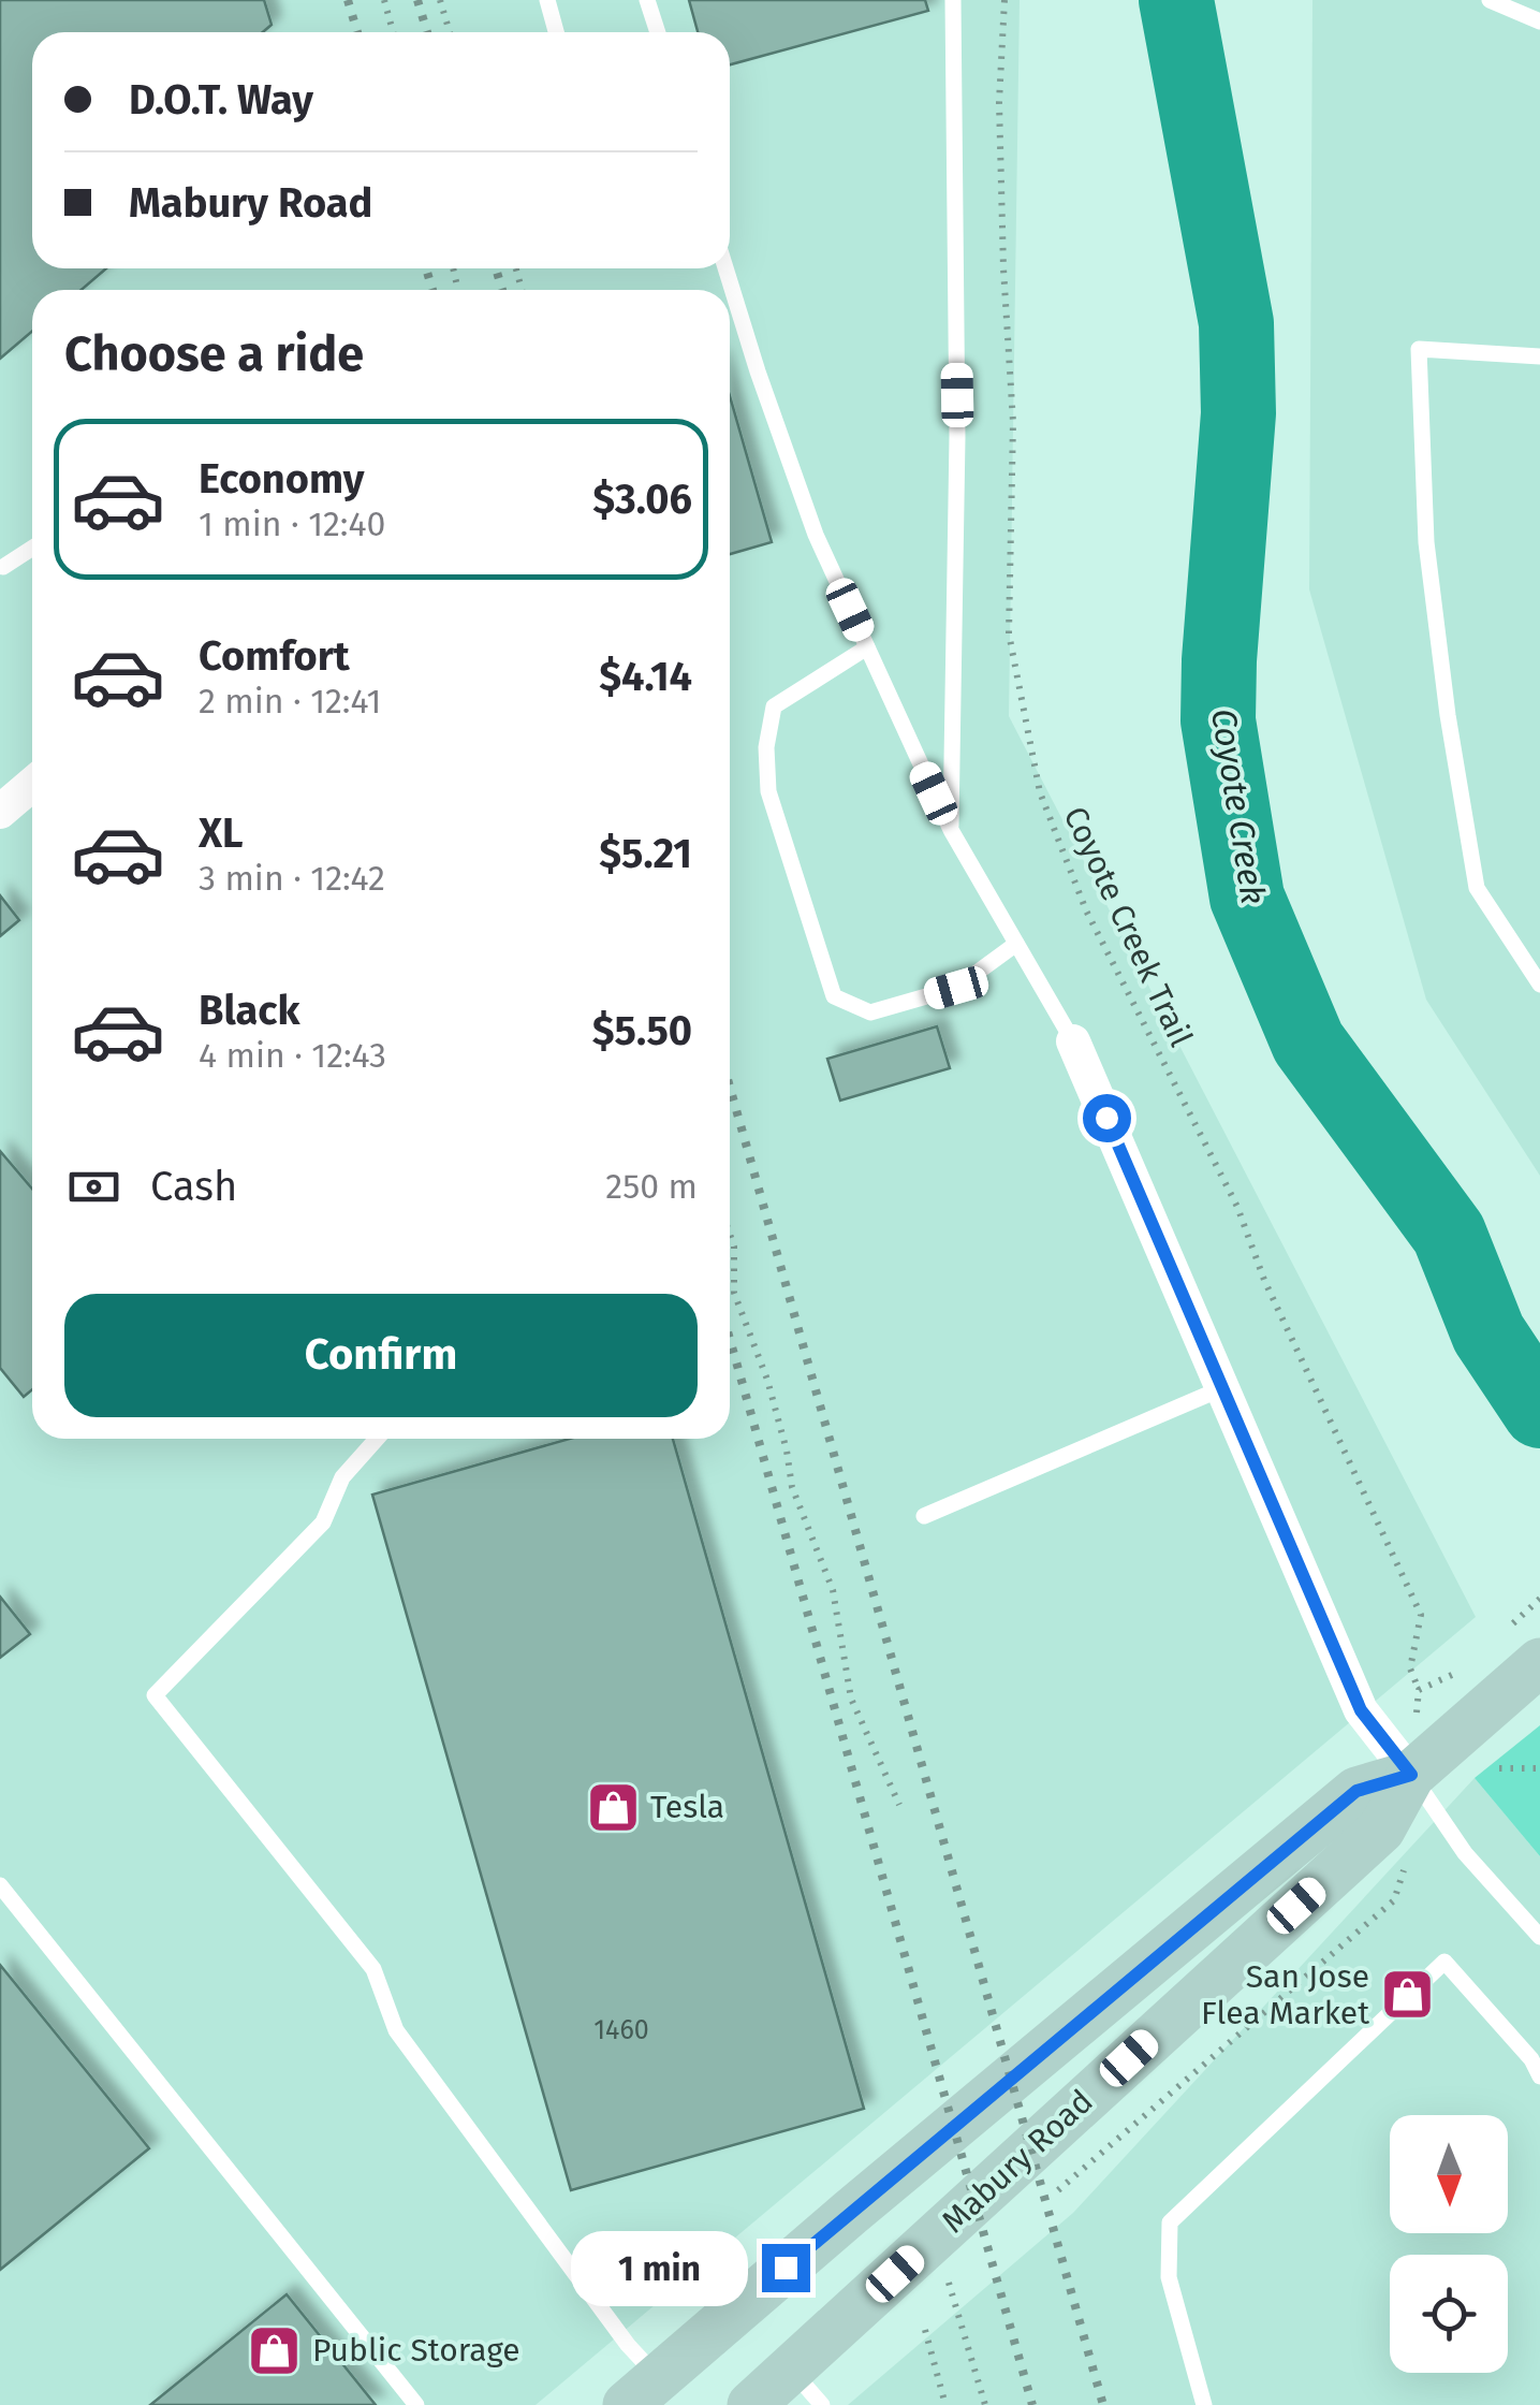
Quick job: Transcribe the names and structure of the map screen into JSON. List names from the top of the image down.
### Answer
{
  "streets": {
    "main road": ["Mabury Road"],
    "path": ["Coyote Creek Trail"]
  },
  "water": ["Coyote Creek"],
  "places": {
    "shop": ["Tesla", "San Jose Flea Market", "Public Storage"]
  },
  "house_numbers": ["1460"],
  "north": "bottom",
  "page": {
    "banner": ["D.O.T. Way", "Mabury Road"],
    "heading": "Choose a ride",
    "list": [
      {
        "name": "Economy",
        "note": "1 min · 12:40",
        "value": "$3.06"
      },
      {
        "name": "Comfort",
        "note": "2 min · 12:41",
        "value": "$4.14"
      },
      {
        "name": "XL",
        "note": "3 min · 12:42",
        "value": "$5.21"
      },
      {
        "name": "Black",
        "note": "4 min · 12:43",
        "value": "$5.50"
      }
    ],
    "pay": ["Cash", "250 m"],
    "buttons": "Confirm",
    "bubble": "1 min"
  }
}
